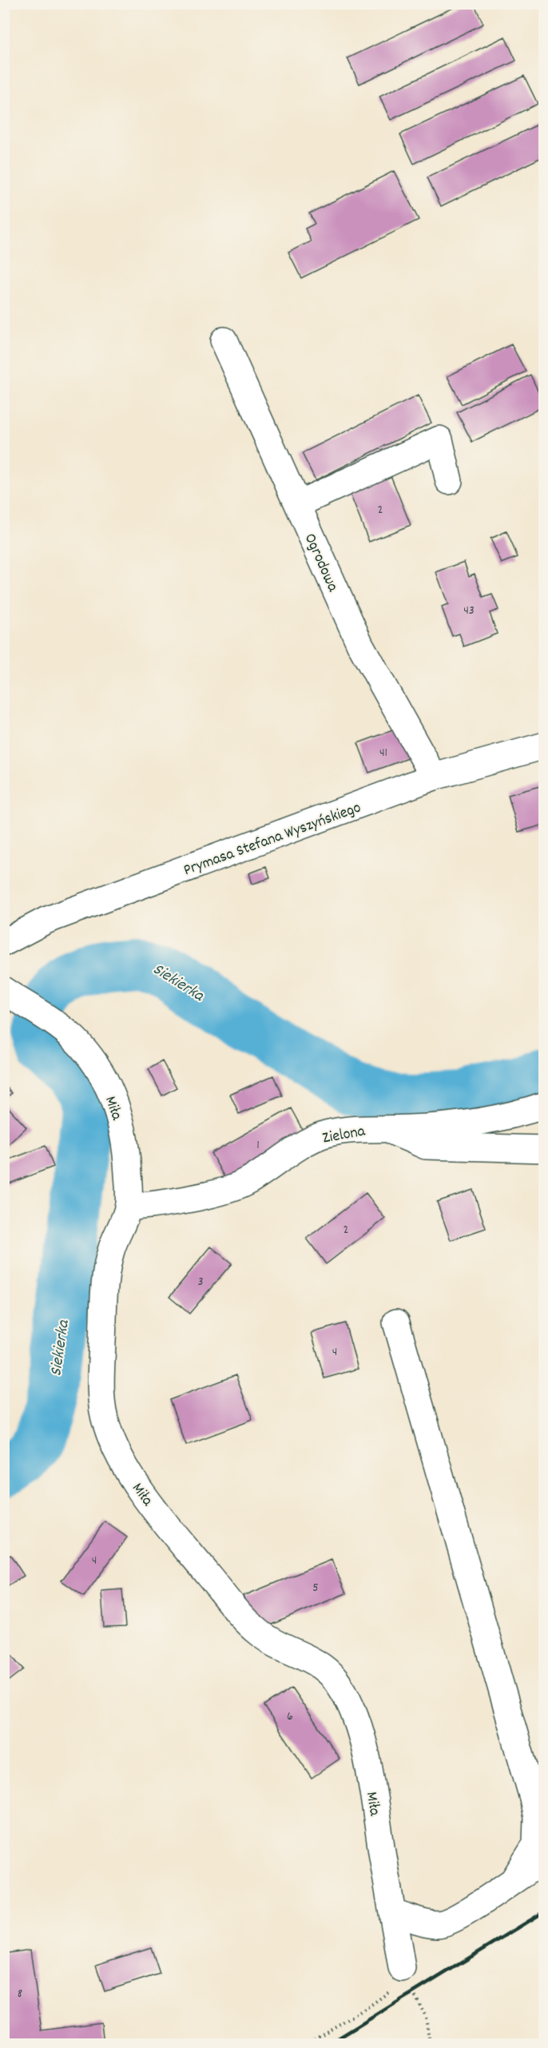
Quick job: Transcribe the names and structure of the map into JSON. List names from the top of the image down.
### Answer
{
  "streets": {
    "street": [
      "Ogrodowa",
      "Prymasa Stefana Wyszyńskiego",
      "Miła",
      "Zielona"
    ]
  },
  "crossings": [
    ["Ogrodowa", "Prymasa Stefana Wyszyńskiego"],
    ["Miła", "Zielona"]
  ],
  "water": ["Siekierka"],
  "house_numbers": [
    "2",
    "43",
    "41",
    "1",
    "2",
    "3",
    "4",
    "4",
    "5",
    "6",
    "8"
  ]
}
